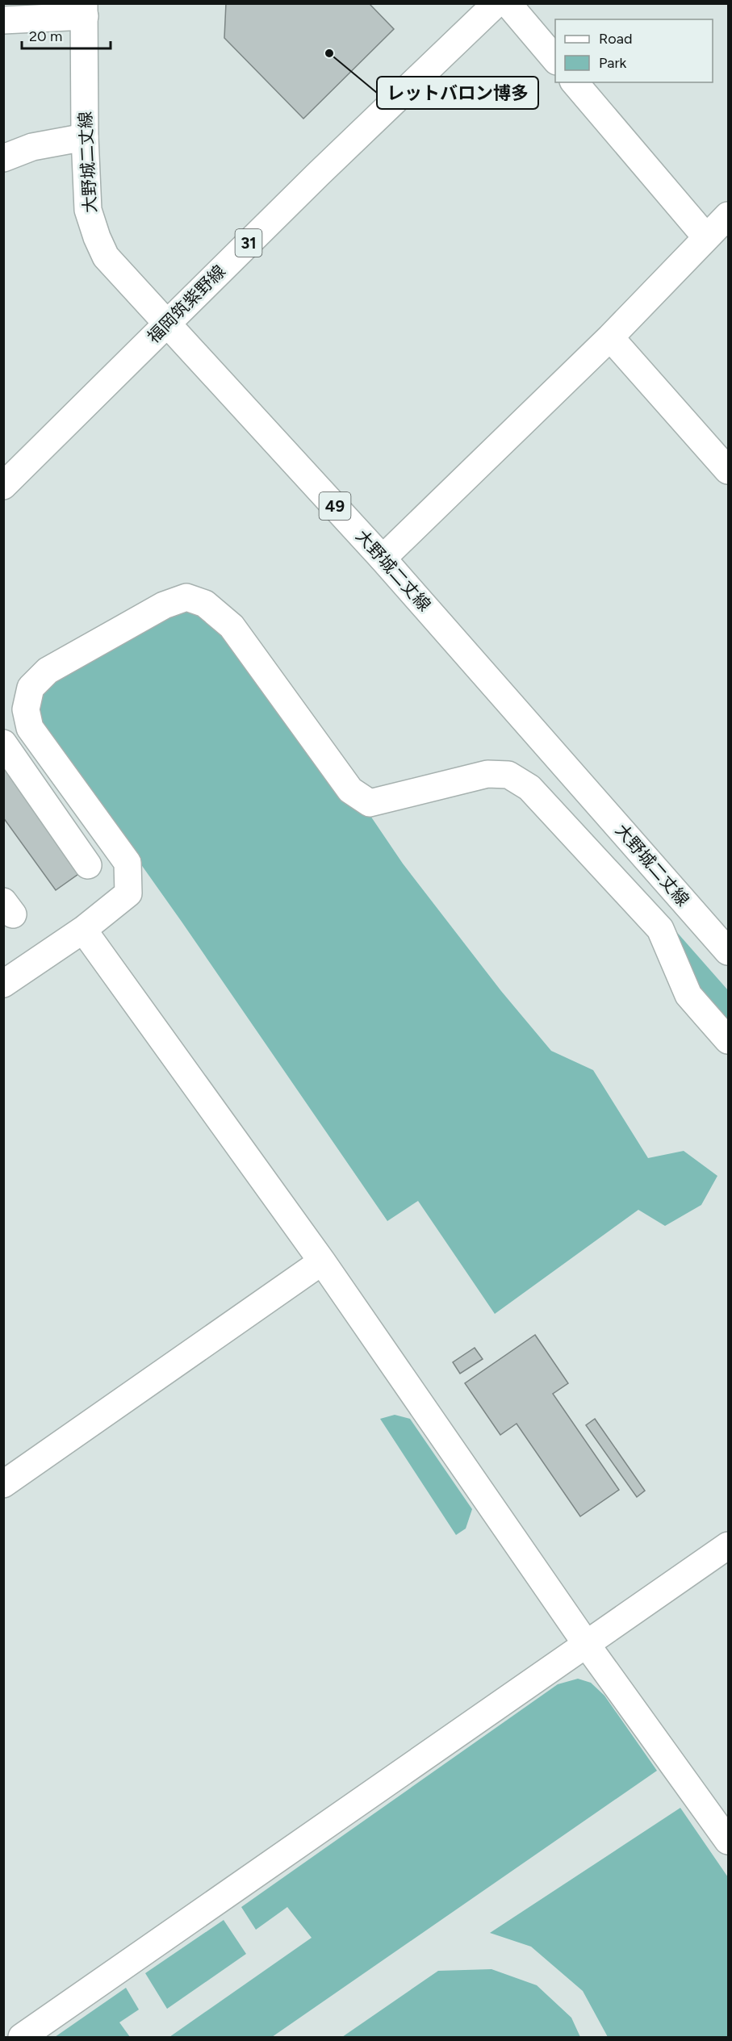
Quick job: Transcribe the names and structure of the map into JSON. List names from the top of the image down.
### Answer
{
  "streets": {
    "main road": [
      "大野城二丈線",
      "31",
      "福岡筑紫野線",
      "49"
    ]
  },
  "crossings": [
    ["大野城二丈線", "福岡筑紫野線"]
  ],
  "places": ["レットバロン博多"],
  "legend": ["Road", "Park"],
  "scale_bar": "20 m"
}
